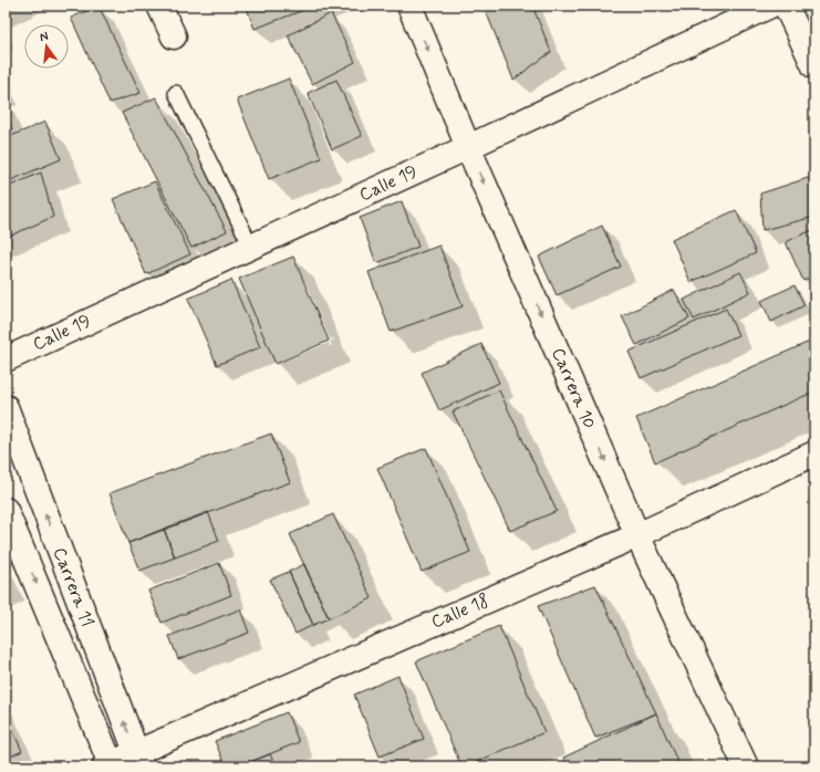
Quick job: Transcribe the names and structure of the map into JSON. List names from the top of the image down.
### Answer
{
  "streets": {
    "street": [
      "Calle 19",
      "Carrera 10",
      "Carrera 11",
      "Calle 18"
    ]
  },
  "crossings": [
    ["Calle 19", "Carrera 10"],
    ["Carrera 10", "Calle 18"],
    ["Carrera 11", "Calle 18"]
  ],
  "one_way": ["Carrera 10"],
  "north": "top"
}
